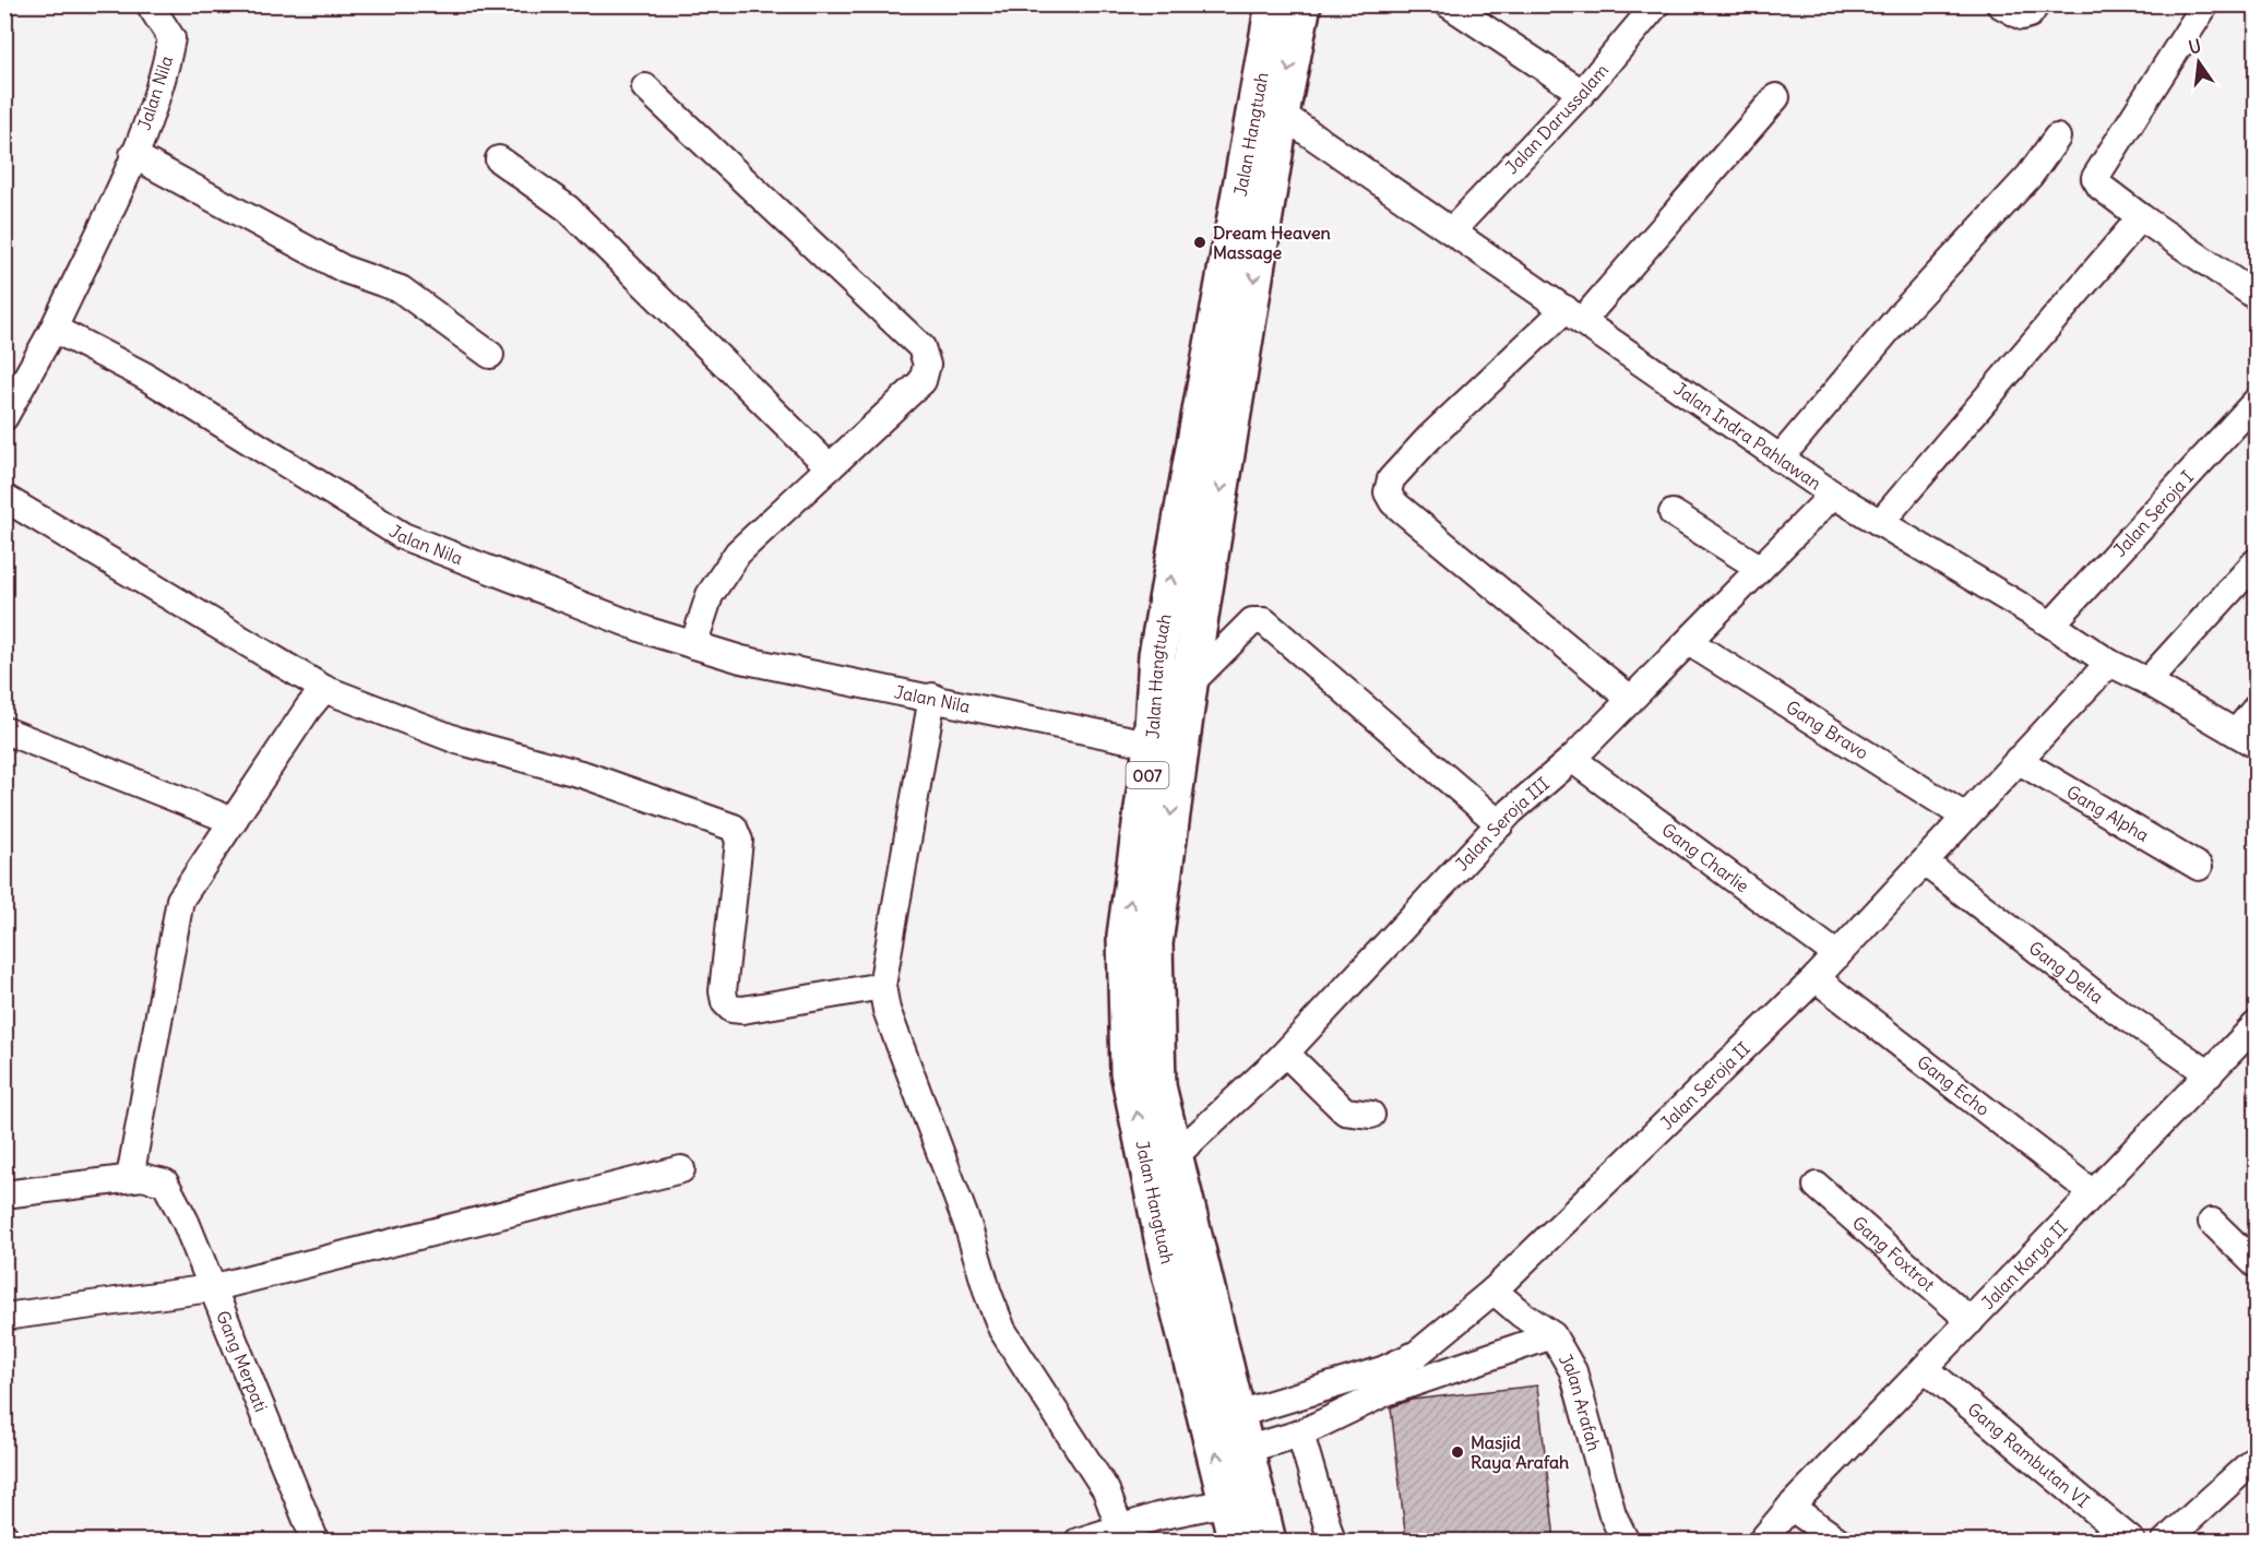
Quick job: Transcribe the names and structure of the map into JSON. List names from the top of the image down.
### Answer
{
  "streets": {
    "highway": ["Jalan Hangtuah", "007"],
    "street": [
      "Jalan Nila",
      "Jalan Darussalam",
      "Jalan Indra Pahlawan",
      "Jalan Seroja I",
      "Gang Bravo",
      "Gang Alpha",
      "Jalan Seroja III",
      "Gang Charlie",
      "Gang Delta",
      "Gang Echo",
      "Jalan Seroja II",
      "Gang Foxtrot",
      "Jalan Karya II",
      "Gang Merpati",
      "Jalan Arafah",
      "Gang Rambutan VI"
    ]
  },
  "crossings": [
    ["Jalan Nila", "Jalan Hangtuah"],
    ["Jalan Darussalam", "Jalan Indra Pahlawan"],
    ["Jalan Hangtuah", "Jalan Indra Pahlawan"],
    ["Jalan Hangtuah", "Jalan Seroja III"],
    ["Jalan Hangtuah", "Jalan Seroja II"],
    ["Jalan Indra Pahlawan", "Jalan Seroja I"],
    ["Jalan Indra Pahlawan", "Jalan Seroja III"],
    ["Jalan Indra Pahlawan", "Jalan Seroja II"],
    ["Gang Bravo", "Jalan Seroja III"],
    ["Gang Bravo", "Jalan Seroja II"],
    ["Gang Alpha", "Jalan Seroja II"],
    ["Jalan Seroja III", "Gang Charlie"],
    ["Gang Charlie", "Jalan Seroja II"],
    ["Gang Delta", "Jalan Seroja II"],
    ["Gang Delta", "Jalan Karya II"],
    ["Gang Echo", "Jalan Seroja II"],
    ["Gang Echo", "Jalan Karya II"],
    ["Jalan Seroja II", "Jalan Arafah"],
    ["Gang Foxtrot", "Jalan Karya II"],
    ["Jalan Karya II", "Gang Rambutan VI"]
  ],
  "places": ["Dream Heaven Massage", "Masjid Raya Arafah"],
  "north": "top"
}
